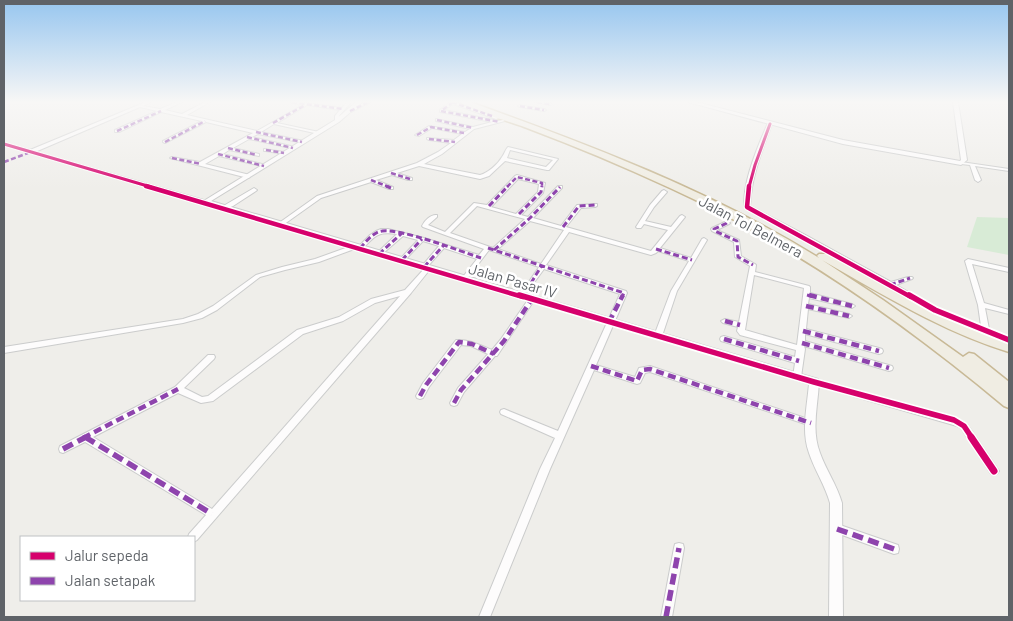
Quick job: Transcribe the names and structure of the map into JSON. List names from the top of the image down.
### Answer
{
  "streets": {
    "highway": ["Jalan Tol Belmera"],
    "street": ["Jalan Pasar IV"]
  },
  "legend": ["Jalur sepeda", "Jalan setapak"]
}
